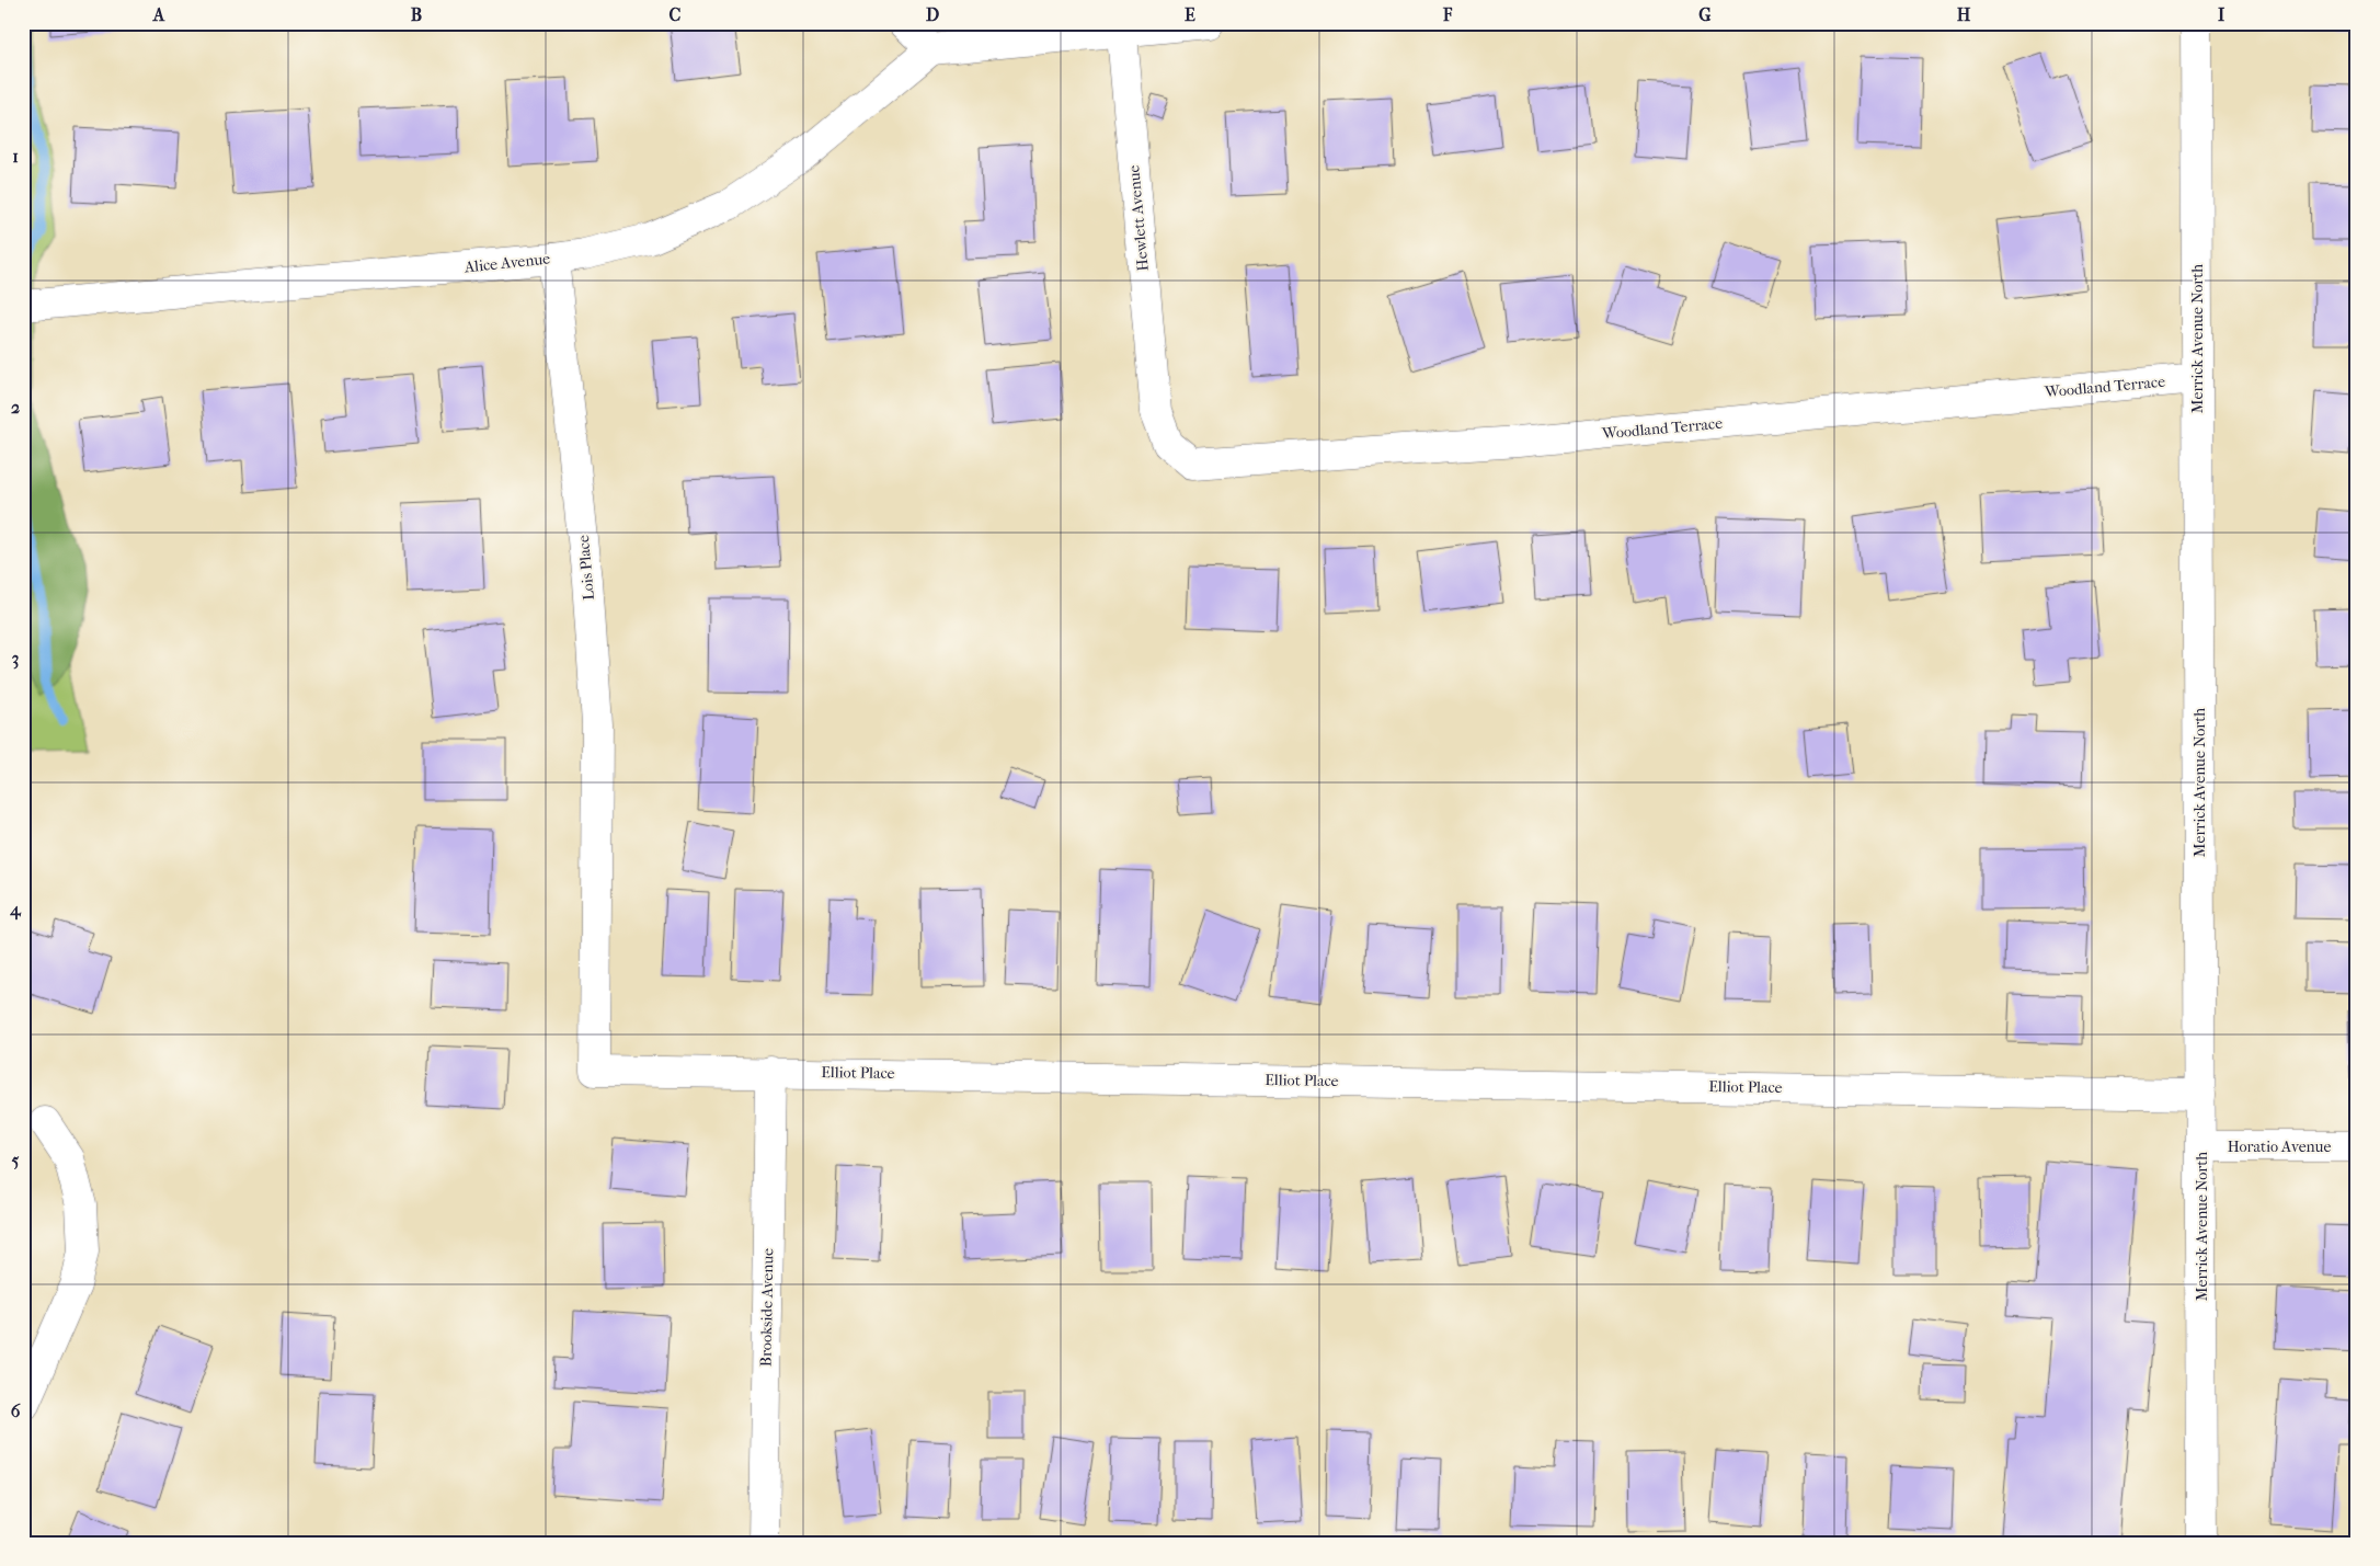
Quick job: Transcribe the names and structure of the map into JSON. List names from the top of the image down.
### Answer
{
  "streets": {
    "street": [
      "Hewlett Avenue",
      "Alice Avenue",
      "Merrick Avenue North",
      "Woodland Terrace",
      "Lois Place",
      "Elliot Place",
      "Horatio Avenue",
      "Brookside Avenue"
    ]
  },
  "crossings": [
    ["Hewlett Avenue", "Woodland Terrace"],
    ["Alice Avenue", "Lois Place"],
    ["Merrick Avenue North", "Woodland Terrace"],
    ["Merrick Avenue North", "Elliot Place"],
    ["Merrick Avenue North", "Horatio Avenue"],
    ["Lois Place", "Elliot Place"],
    ["Elliot Place", "Brookside Avenue"]
  ],
  "grid": {
    "columns": [
      "A",
      "B",
      "C",
      "D",
      "E",
      "F",
      "G",
      "H",
      "I"
    ],
    "rows": [
      "1",
      "2",
      "3",
      "4",
      "5",
      "6"
    ]
  }
}
